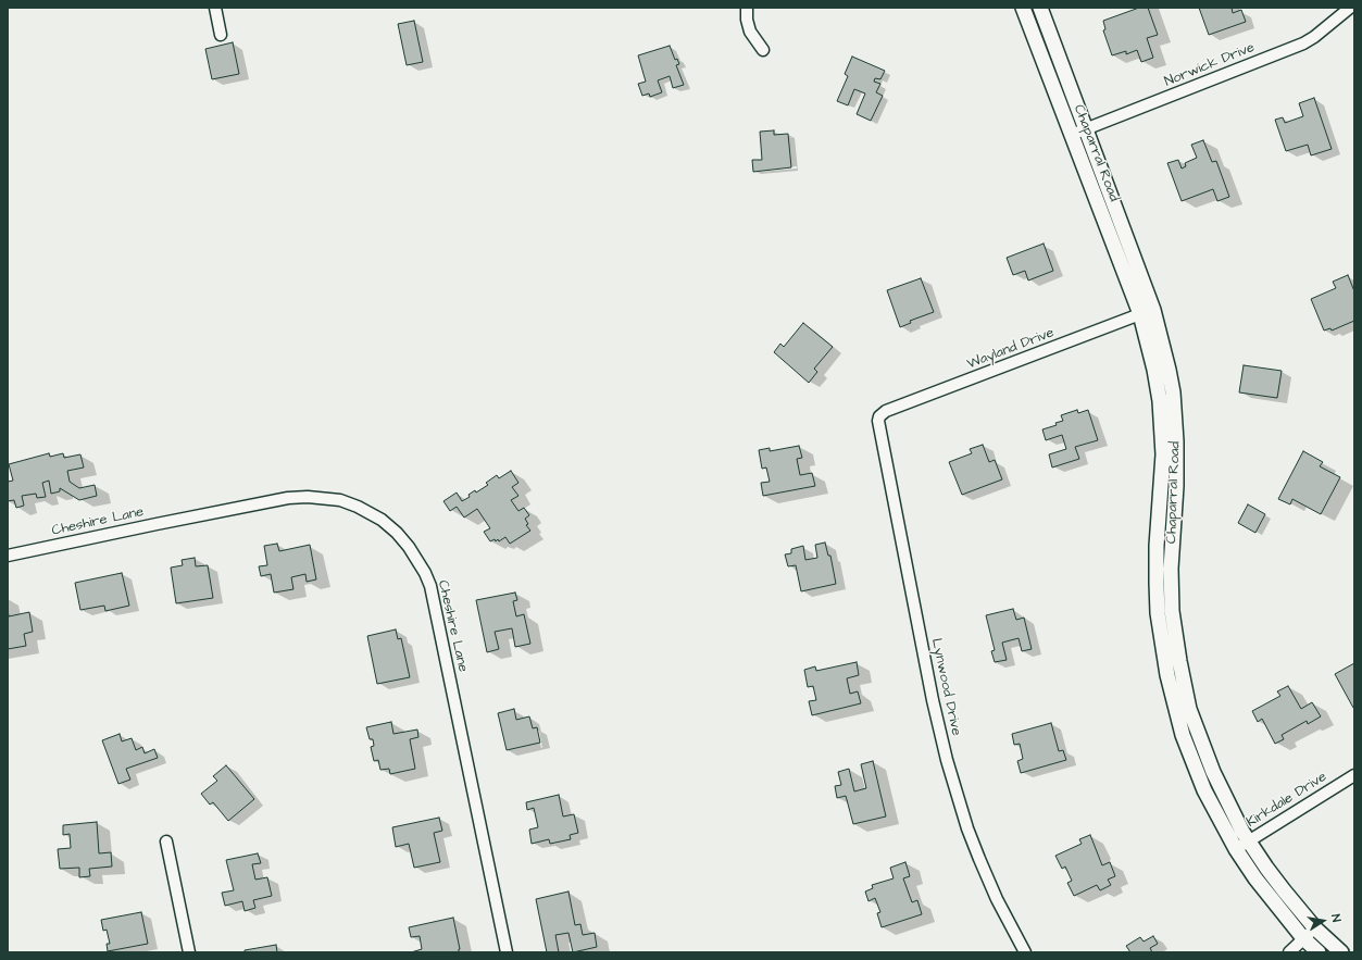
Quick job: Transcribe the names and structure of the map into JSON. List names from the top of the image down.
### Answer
{
  "streets": {
    "main road": ["Chaparral Road"],
    "street": [
      "Norwick Drive",
      "Wayland Drive",
      "Cheshire Lane",
      "Lynwood Drive",
      "Kirkdale Drive"
    ]
  },
  "crossings": [
    ["Norwick Drive", "Chaparral Road"],
    ["Chaparral Road", "Wayland Drive"],
    ["Chaparral Road", "Kirkdale Drive"],
    ["Wayland Drive", "Lynwood Drive"]
  ],
  "north": "right"
}
